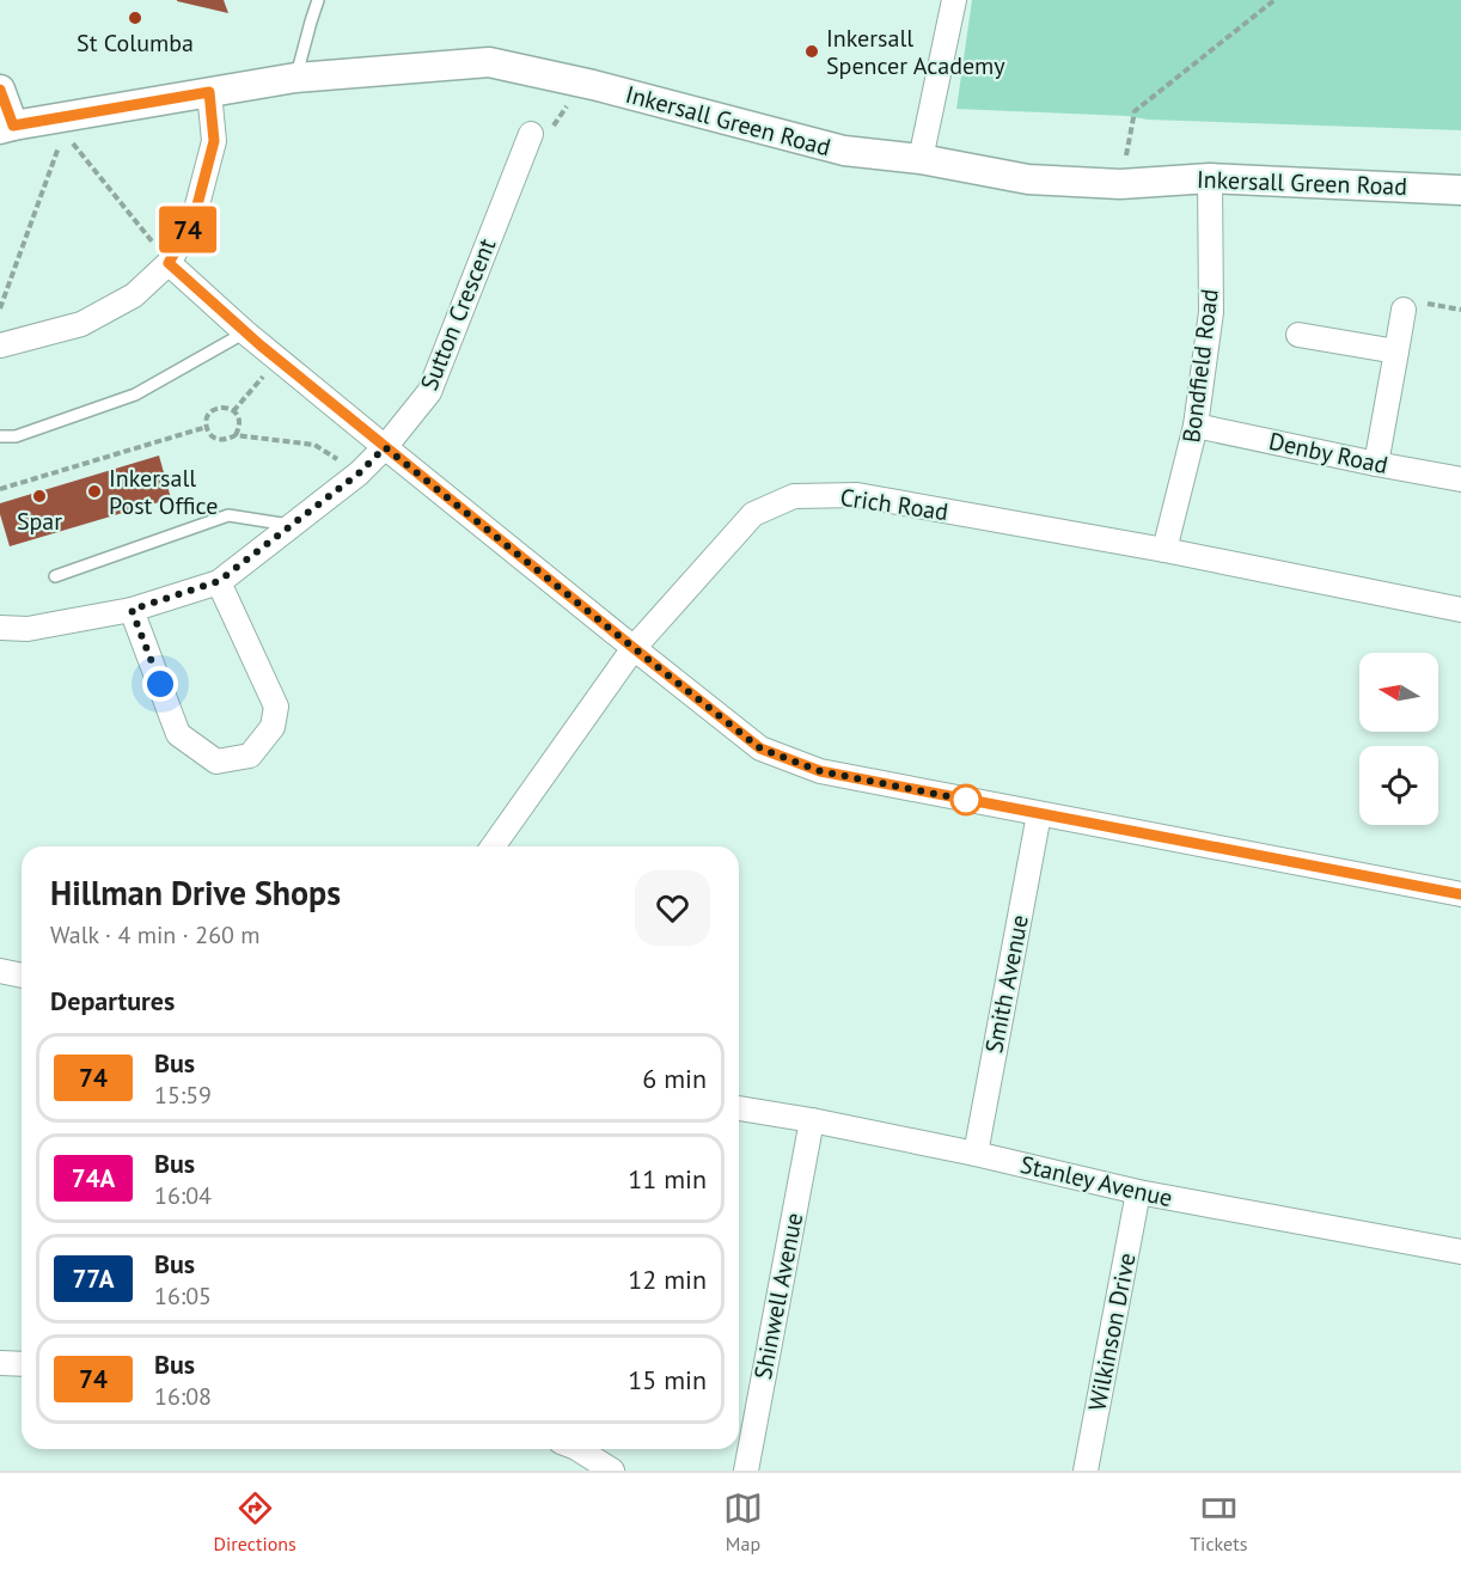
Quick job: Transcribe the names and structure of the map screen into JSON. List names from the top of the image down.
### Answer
{
  "streets": {
    "street": [
      "Inkersall Green Road",
      "Sutton Crescent",
      "Bondfield Road",
      "Denby Road",
      "Crich Road",
      "Smith Avenue",
      "Stanley Avenue",
      "Shinwell Avenue",
      "Wilkinson Drive"
    ]
  },
  "crossings": [
    ["Inkersall Green Road", "Bondfield Road"],
    ["Bondfield Road", "Denby Road"],
    ["Bondfield Road", "Crich Road"],
    ["Smith Avenue", "Stanley Avenue"],
    ["Stanley Avenue", "Shinwell Avenue"],
    ["Stanley Avenue", "Wilkinson Drive"]
  ],
  "places": [
    "St Columba",
    "Inkersall Spencer Academy",
    "Inkersall Post Office",
    "Spar"
  ],
  "lines": ["bus line 74"],
  "north": "left",
  "page": {
    "on_map": "74",
    "heading": [
      ["Hillman Drive Shops", "Walk · 4 min · 260 m"],
      "Departures"
    ],
    "list": [
      {
        "mark": "74",
        "name": "Bus",
        "note": "15:59",
        "value": "6 min"
      },
      {
        "mark": "74A",
        "name": "Bus",
        "note": "16:04",
        "value": "11 min"
      },
      {
        "mark": "77A",
        "name": "Bus",
        "note": "16:05",
        "value": "12 min"
      },
      {
        "mark": "74",
        "name": "Bus",
        "note": "16:08",
        "value": "15 min"
      }
    ],
    "tabs": ["Directions", "Map", "Tickets"]
  }
}
